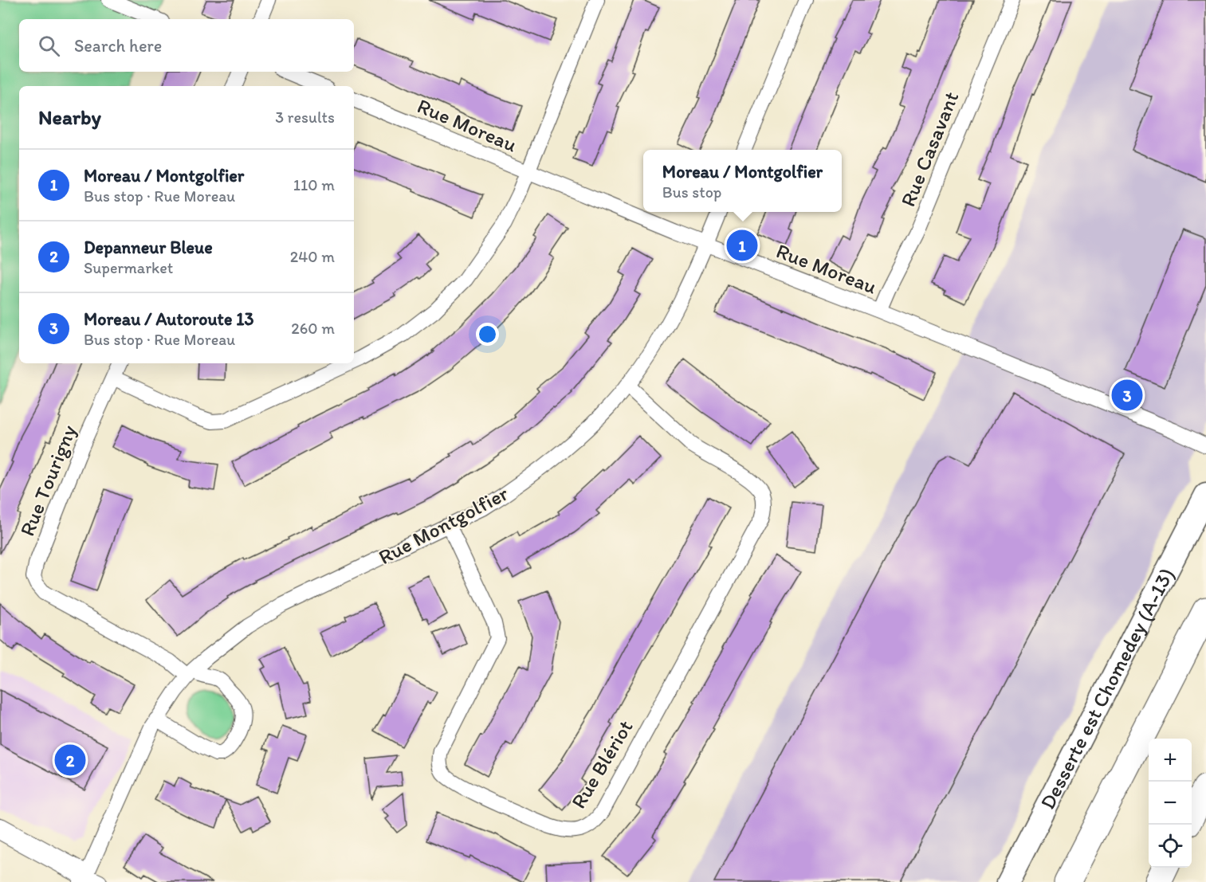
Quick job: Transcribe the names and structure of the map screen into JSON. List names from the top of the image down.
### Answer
{
  "streets": {
    "main road": ["Desserte est Chomedey (A-13)"],
    "street": [
      "Rue Moreau",
      "Rue Casavant",
      "Rue Tourigny",
      "Rue Montgolfier",
      "Rue Blériot"
    ]
  },
  "crossings": [
    ["Rue Moreau", "Rue Casavant"],
    ["Rue Moreau", "Rue Montgolfier"],
    ["Rue Tourigny", "Rue Montgolfier"],
    ["Rue Montgolfier", "Rue Blériot"]
  ],
  "page": {
    "search": "Search here",
    "heading": ["Nearby", "3 results"],
    "list": [
      {
        "mark": "1",
        "name": "Moreau / Montgolfier",
        "note": "Bus stop · Rue Moreau",
        "value": "110 m"
      },
      {
        "mark": "2",
        "name": "Depanneur Bleue",
        "note": "Supermarket",
        "value": "240 m"
      },
      {
        "mark": "3",
        "name": "Moreau / Autoroute 13",
        "note": "Bus stop · Rue Moreau",
        "value": "260 m"
      }
    ],
    "popup": ["Moreau / Montgolfier", "Bus stop"],
    "pins": ["1", "3", "2"],
    "map_buttons": ["+", "−"]
  }
}
